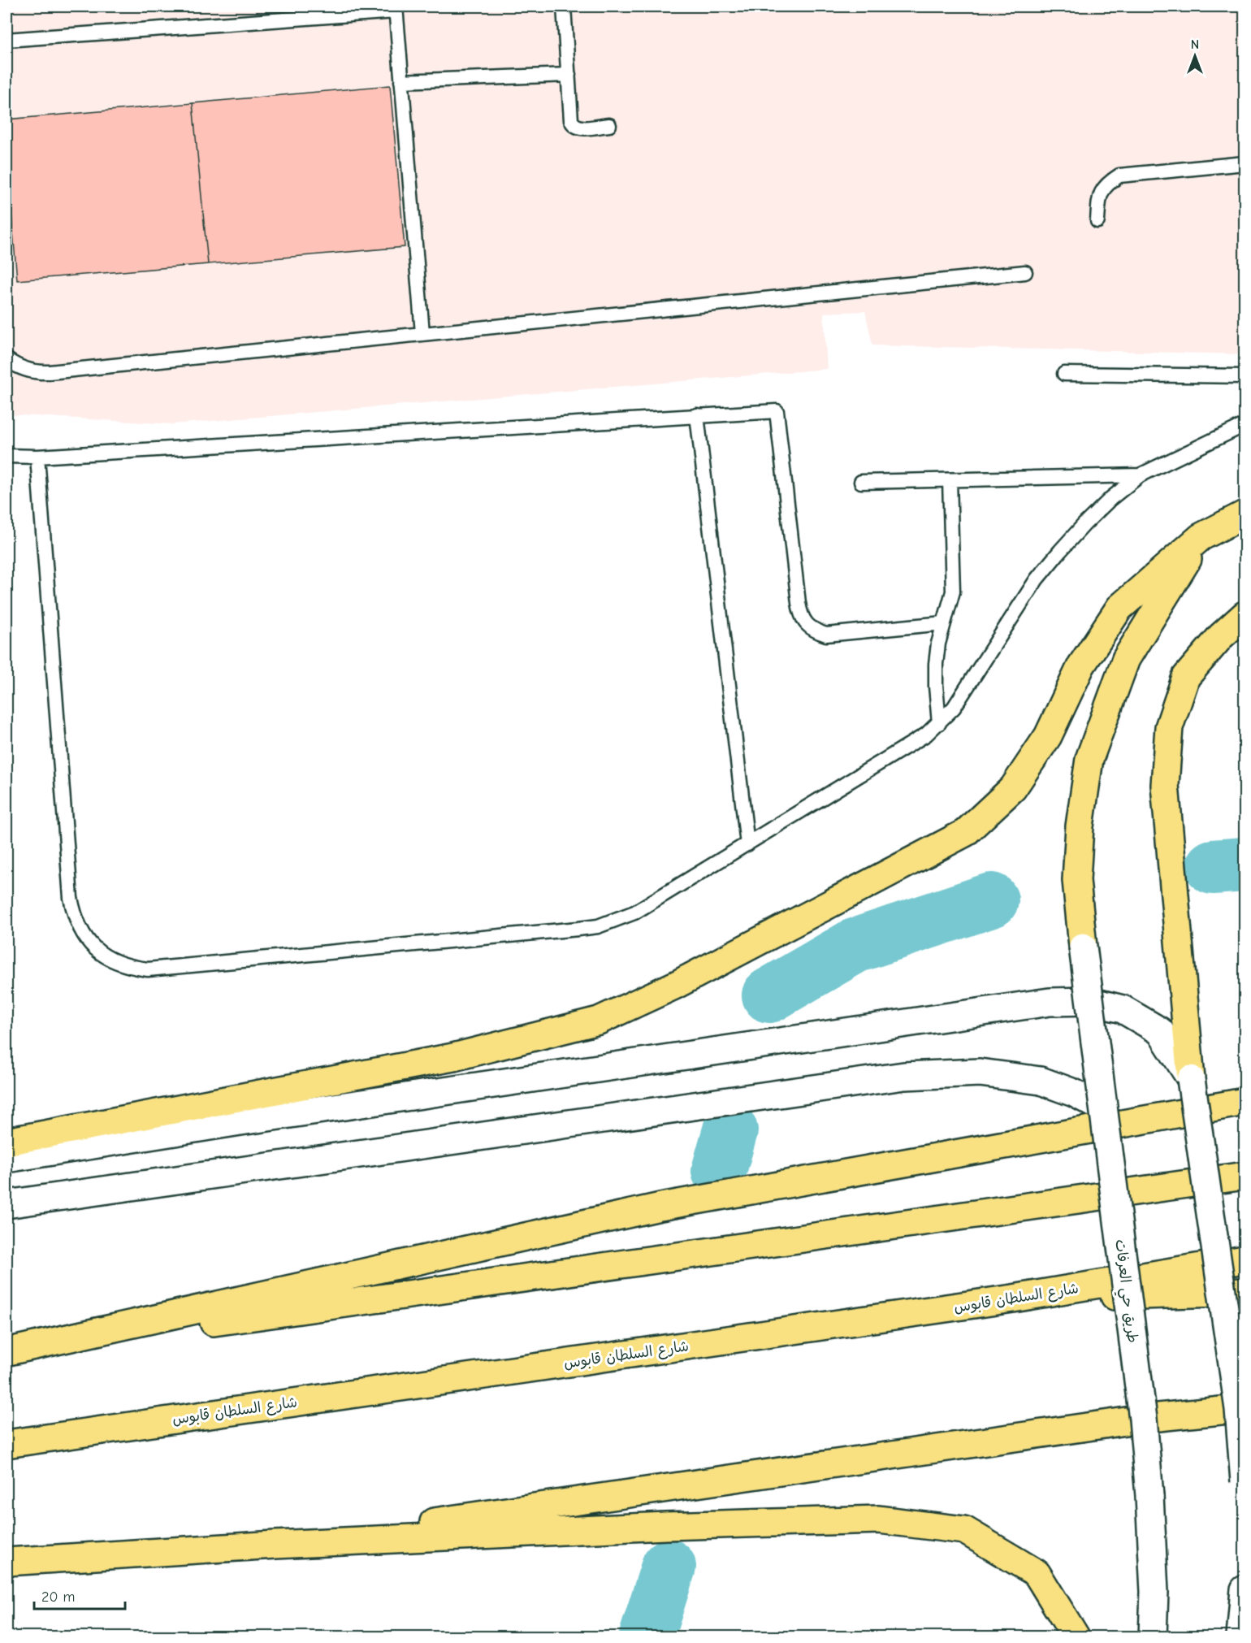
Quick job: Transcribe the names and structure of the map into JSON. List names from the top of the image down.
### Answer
{
  "streets": {
    "highway": ["شارع السلطان قابوس"],
    "street": ["طريق حي العرفات"]
  },
  "scale_bar": "20 m",
  "north": "top"
}
